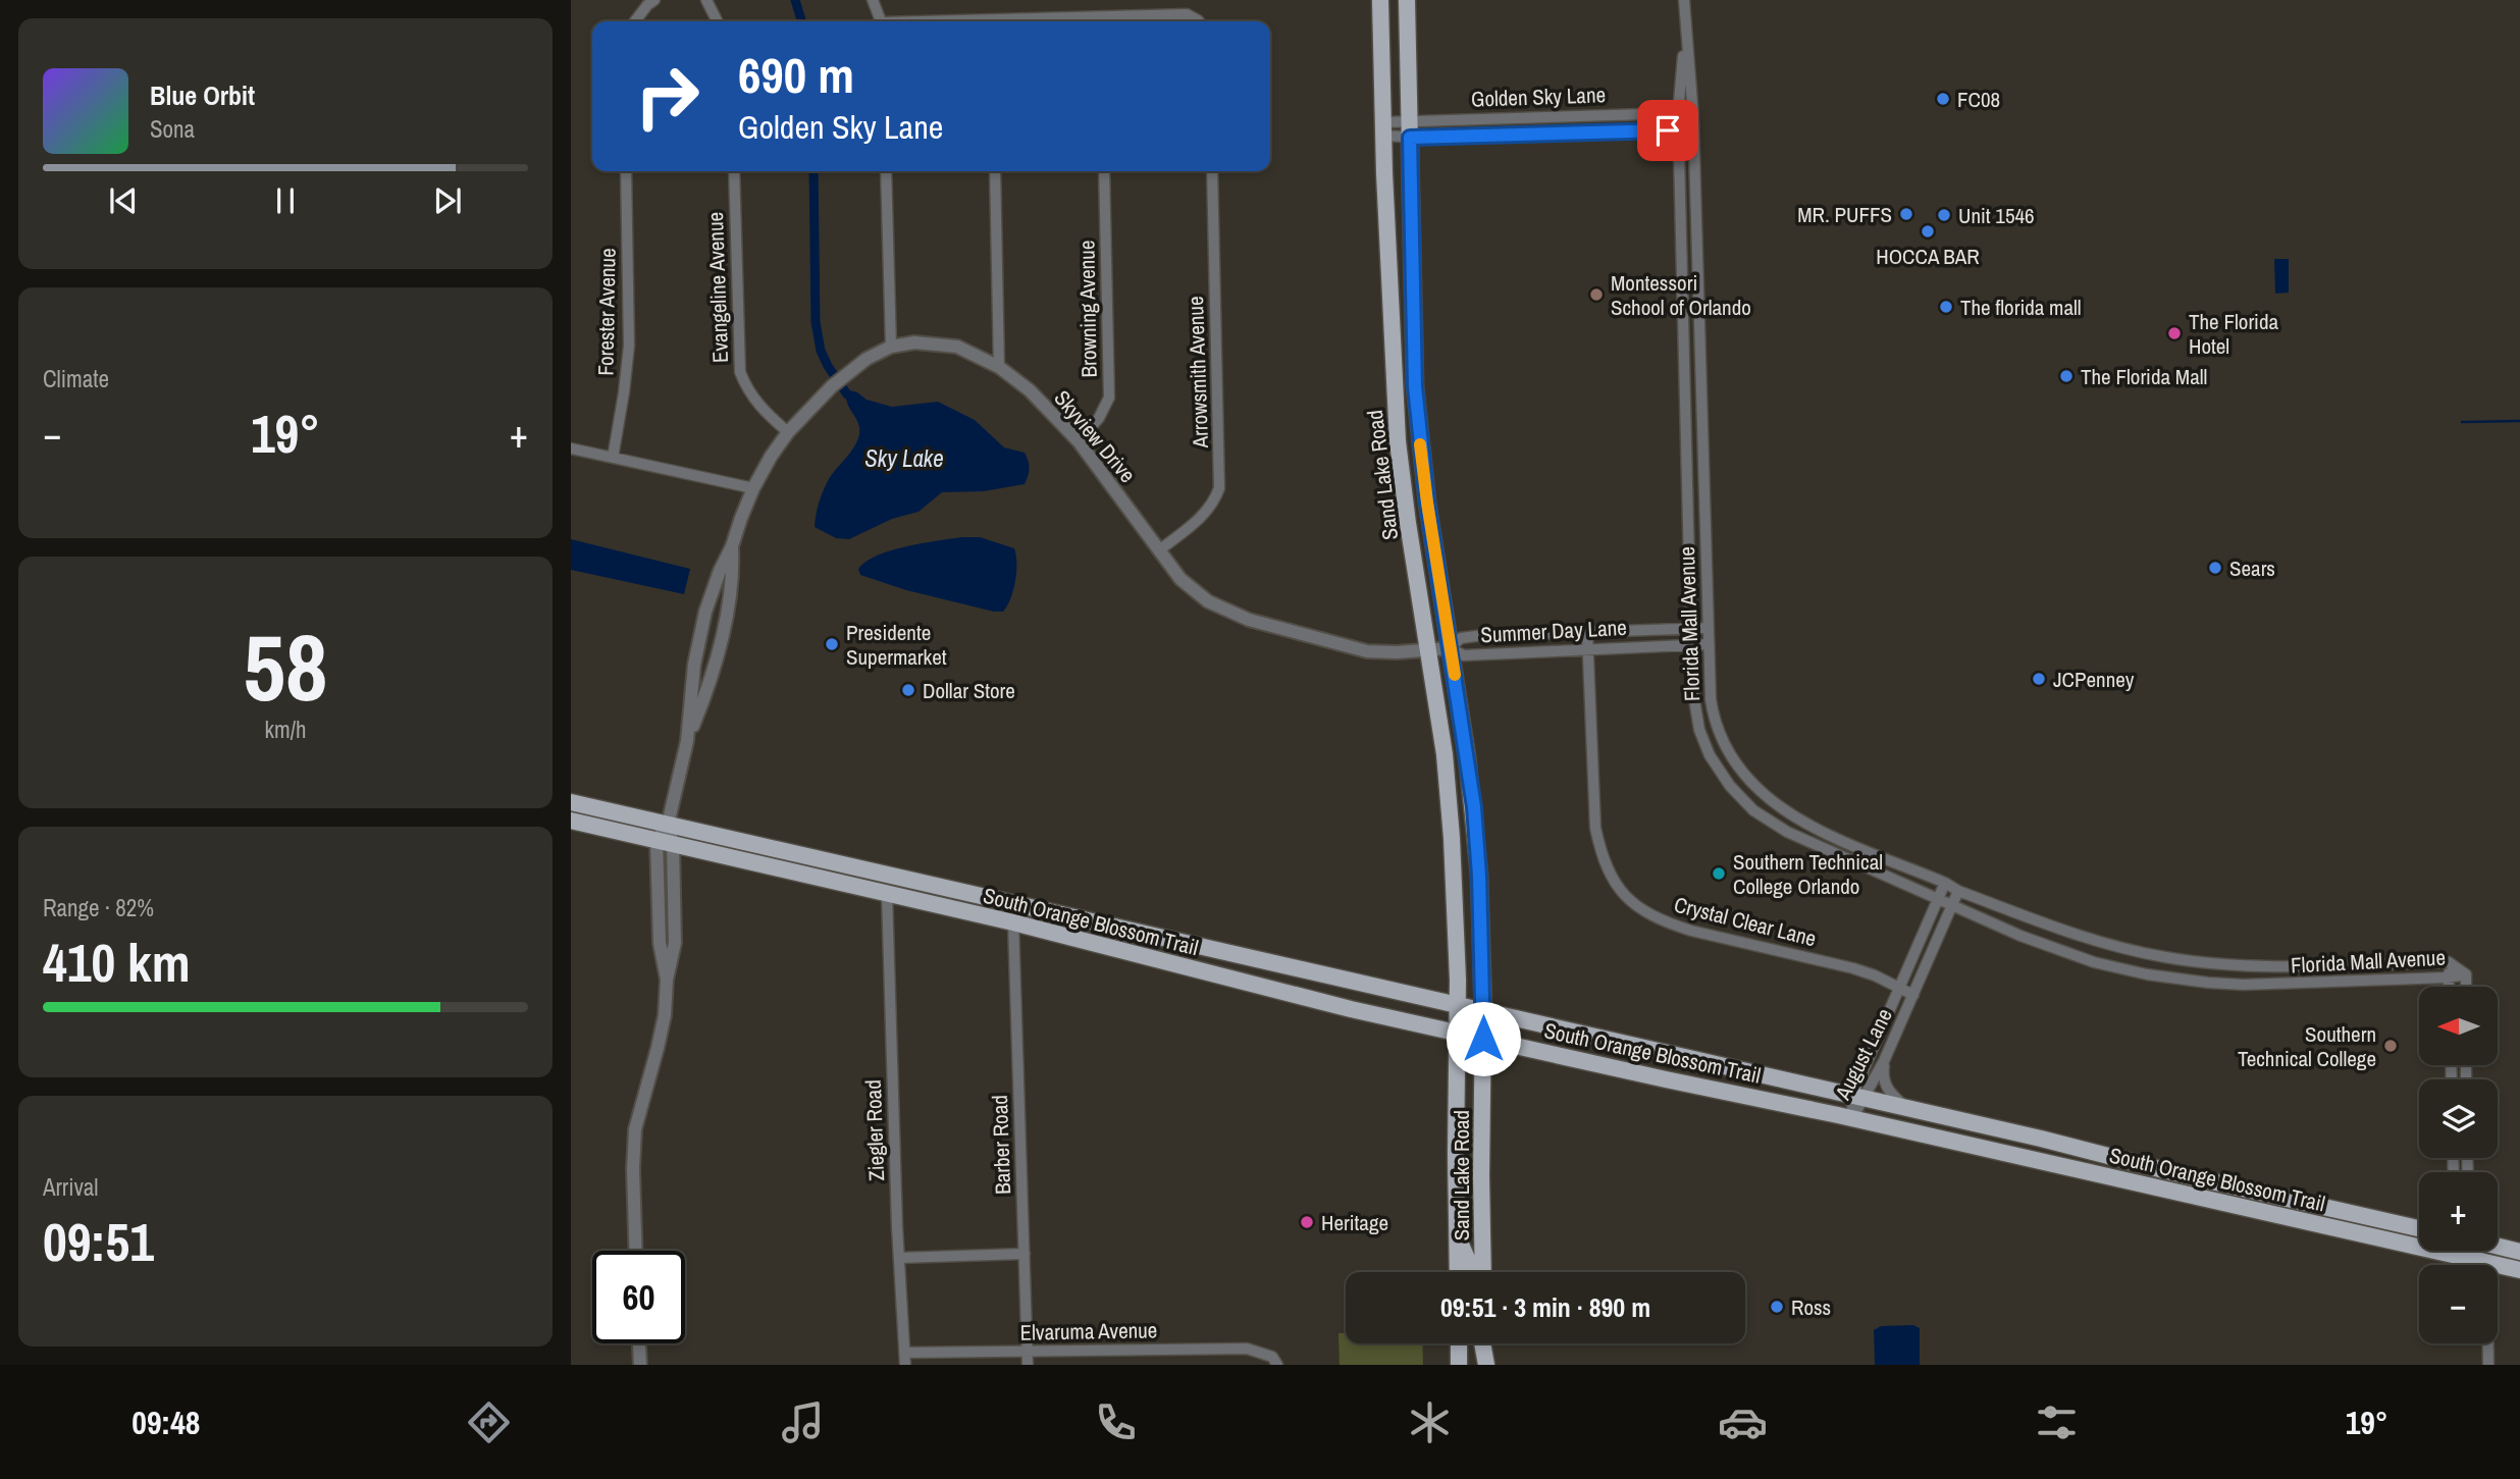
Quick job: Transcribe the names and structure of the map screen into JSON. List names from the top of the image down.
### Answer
{
  "streets": {
    "main road": ["Sand Lake Road", "South Orange Blossom Trail"],
    "street": [
      "Golden Sky Lane",
      "Evangeline Avenue",
      "Browning Avenue",
      "Forester Avenue",
      "Arrowsmith Avenue",
      "Skyview Drive",
      "Florida Mall Avenue",
      "Summer Day Lane",
      "Crystal Clear Lane",
      "August Lane",
      "Ziegler Road",
      "Barber Road",
      "Elvaruma Avenue"
    ]
  },
  "crossings": [
    ["Golden Sky Lane", "Sand Lake Road"],
    ["Golden Sky Lane", "Florida Mall Avenue"],
    ["Evangeline Avenue", "Skyview Drive"],
    ["Browning Avenue", "Skyview Drive"],
    ["Arrowsmith Avenue", "Skyview Drive"],
    ["Skyview Drive", "Sand Lake Road"],
    ["Skyview Drive", "Summer Day Lane"],
    ["Skyview Drive", "South Orange Blossom Trail"],
    ["Sand Lake Road", "Summer Day Lane"],
    ["Sand Lake Road", "South Orange Blossom Trail"],
    ["Florida Mall Avenue", "Summer Day Lane"],
    ["Florida Mall Avenue", "August Lane"],
    ["Summer Day Lane", "Crystal Clear Lane"],
    ["South Orange Blossom Trail", "August Lane"],
    ["South Orange Blossom Trail", "Ziegler Road"],
    ["South Orange Blossom Trail", "Barber Road"],
    ["Crystal Clear Lane", "August Lane"],
    ["Ziegler Road", "Elvaruma Avenue"],
    ["Barber Road", "Elvaruma Avenue"]
  ],
  "water": ["Sky Lake"],
  "places": [
    "FC08",
    "MR. PUFFS",
    "Unit 1546",
    "HOCCA BAR",
    "Montessori School of Orlando",
    "The florida mall",
    "The Florida Hotel",
    "The Florida Mall",
    "Sears",
    "Presidente Supermarket",
    "JCPenney",
    "Dollar Store",
    "Southern Technical College Orlando",
    "Southern Technical College",
    "Heritage",
    "Ross"
  ],
  "north": "left",
  "page": {
    "turn": ["690 m", "Golden Sky Lane"],
    "song": ["Blue Orbit", "Sona"],
    "tile": [
      "Climate",
      ["58", "km/h"],
      ["Range · 82%", "410 km"],
      ["Arrival", "09:51"]
    ],
    "heat": ["−", "19°", "+"],
    "map_buttons": ["+", "−"],
    "limit": "60",
    "trip": "09:51 · 3 min · 890 m",
    "tabs": ["09:48", "19°"]
  }
}
